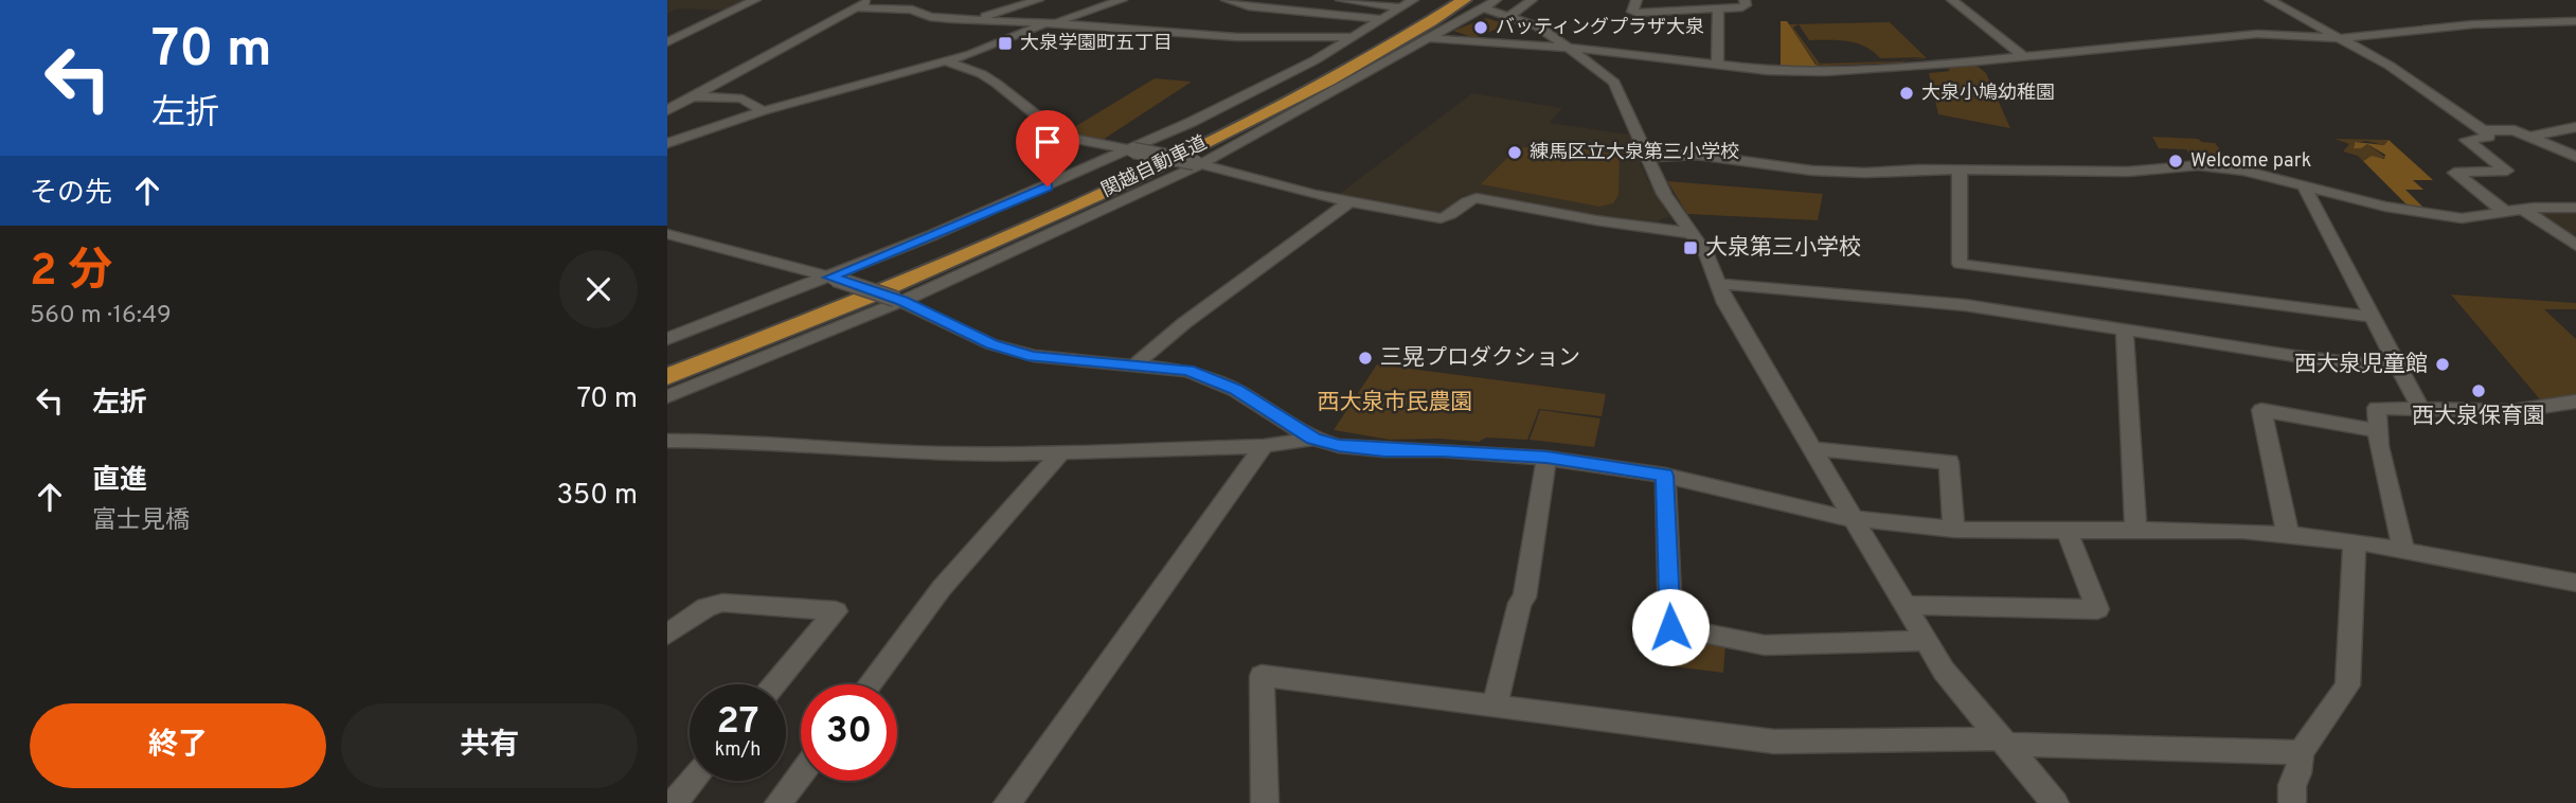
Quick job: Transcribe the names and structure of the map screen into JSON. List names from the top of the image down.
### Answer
{
  "streets": {
    "highway": ["関越自動車道"]
  },
  "parks": ["西大泉市民農園"],
  "places": {
    "other": [
      "バッティングプラザ大泉",
      "大泉小鳩幼稚園",
      "練馬区立大泉第三小学校",
      "Welcome park",
      "三晃プロダクション",
      "西大泉児童館",
      "西大泉保育園"
    ],
    "transit": ["大泉学園町五丁目", "大泉第三小学校"]
  },
  "page": {
    "turn": ["70 m", "左折"],
    "then": "その先",
    "heading": ["2 分", "560 m · 16:49"],
    "list": [
      {
        "name": "左折",
        "value": "70 m"
      },
      {
        "name": "直進",
        "note": "富士見橋",
        "value": "350 m"
      }
    ],
    "speed": "27 km/h",
    "limit": "30",
    "buttons": ["終了", "共有"]
  }
}
